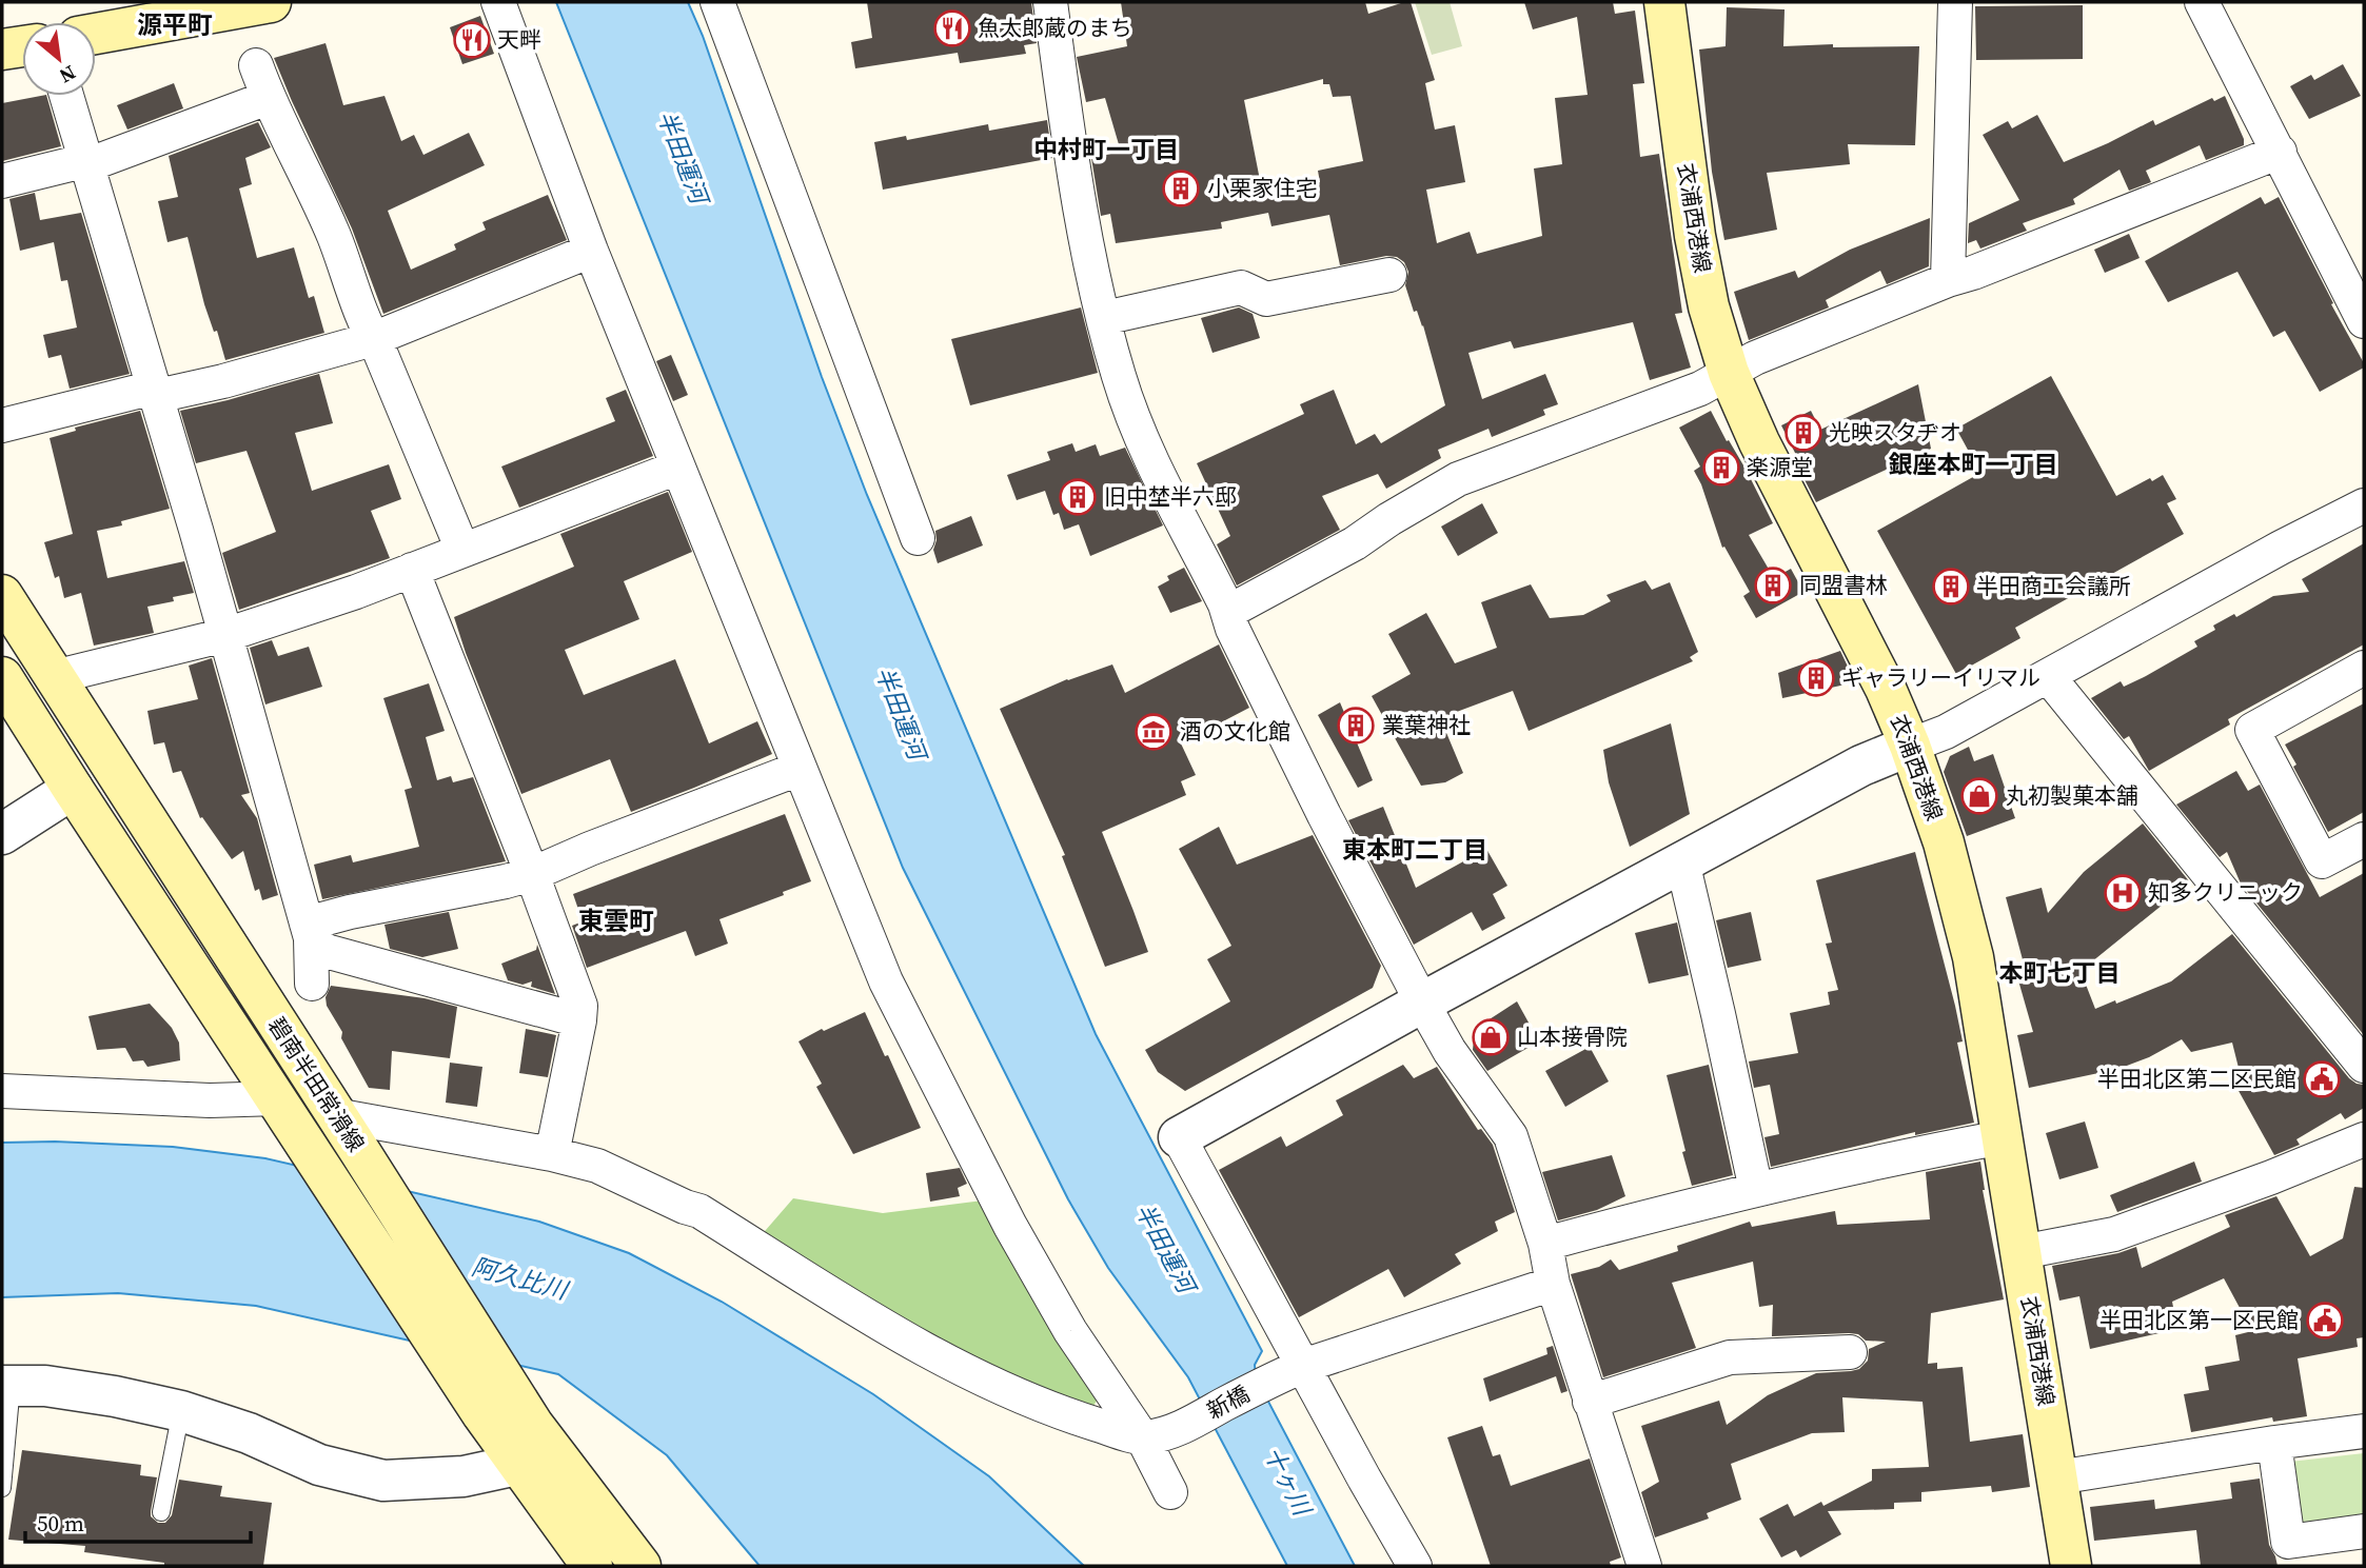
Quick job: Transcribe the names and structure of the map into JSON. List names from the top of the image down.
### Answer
{
  "streets": {
    "main road": ["衣浦西港線", "碧南半田常滑線"],
    "street": ["新橋"]
  },
  "districts": [
    "源平町",
    "中村町一丁目",
    "銀座本町一丁目",
    "東本町二丁目",
    "東雲町",
    "本町七丁目"
  ],
  "water": ["半田運河", "阿久比川", "十ヶ川"],
  "places": {
    "restaurant": ["魚太郎蔵のまち", "天畔"],
    "building": [
      "小栗家住宅",
      "光映スタヂオ",
      "楽源堂",
      "旧中埜半六邸",
      "同盟書林",
      "半田商工会議所",
      "ギャラリーイリマル",
      "業葉神社"
    ],
    "museum": ["酒の文化館"],
    "shop": ["丸初製菓本舗", "山本接骨院"],
    "hospital": ["知多クリニック"],
    "public building": ["半田北区第二区民館", "半田北区第一区民館"]
  },
  "scale_bar": "50 m",
  "north": "bottom right"
}
